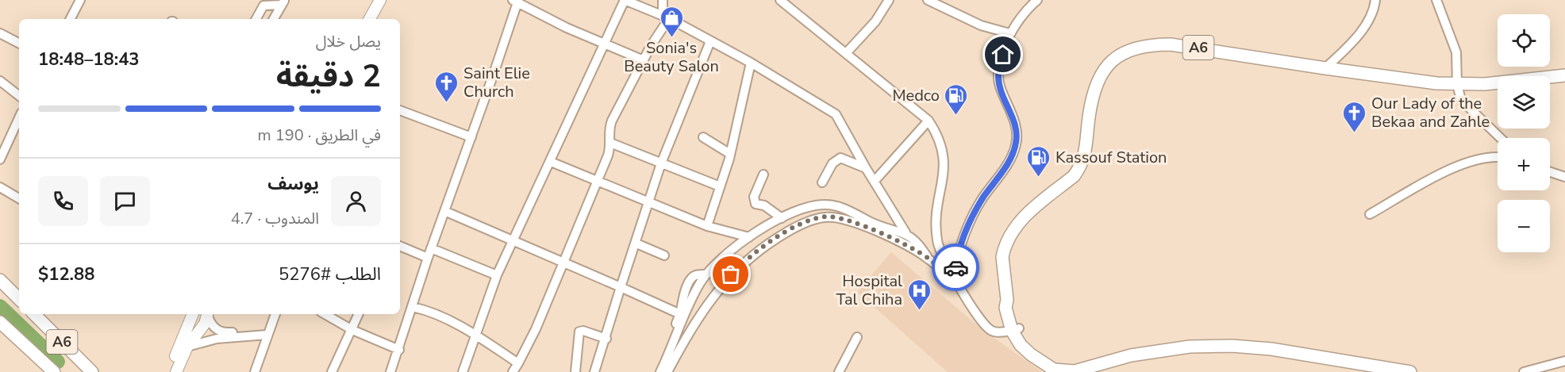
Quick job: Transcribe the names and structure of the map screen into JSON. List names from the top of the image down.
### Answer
{
  "streets": {
    "highway": ["A6"]
  },
  "places": {
    "shop": ["Sonia's Beauty Salon"],
    "church": ["Saint Elie Church", "Our Lady of the Bekaa and Zahle"],
    "fuel station": ["Medco", "Kassouf Station"],
    "hospital": ["Hospital Tal Chiha"]
  },
  "page": {
    "map_buttons": ["+", "−"],
    "heading": ["2 دقيقة", "يصل خلال", "18:43–18:48"],
    "panel": [
      "يوسف",
      "المندوب · 4.7",
      "الطلب #5276",
      "$12.88"
    ],
    "bar": "في الطريق · 190 m"
  }
}
